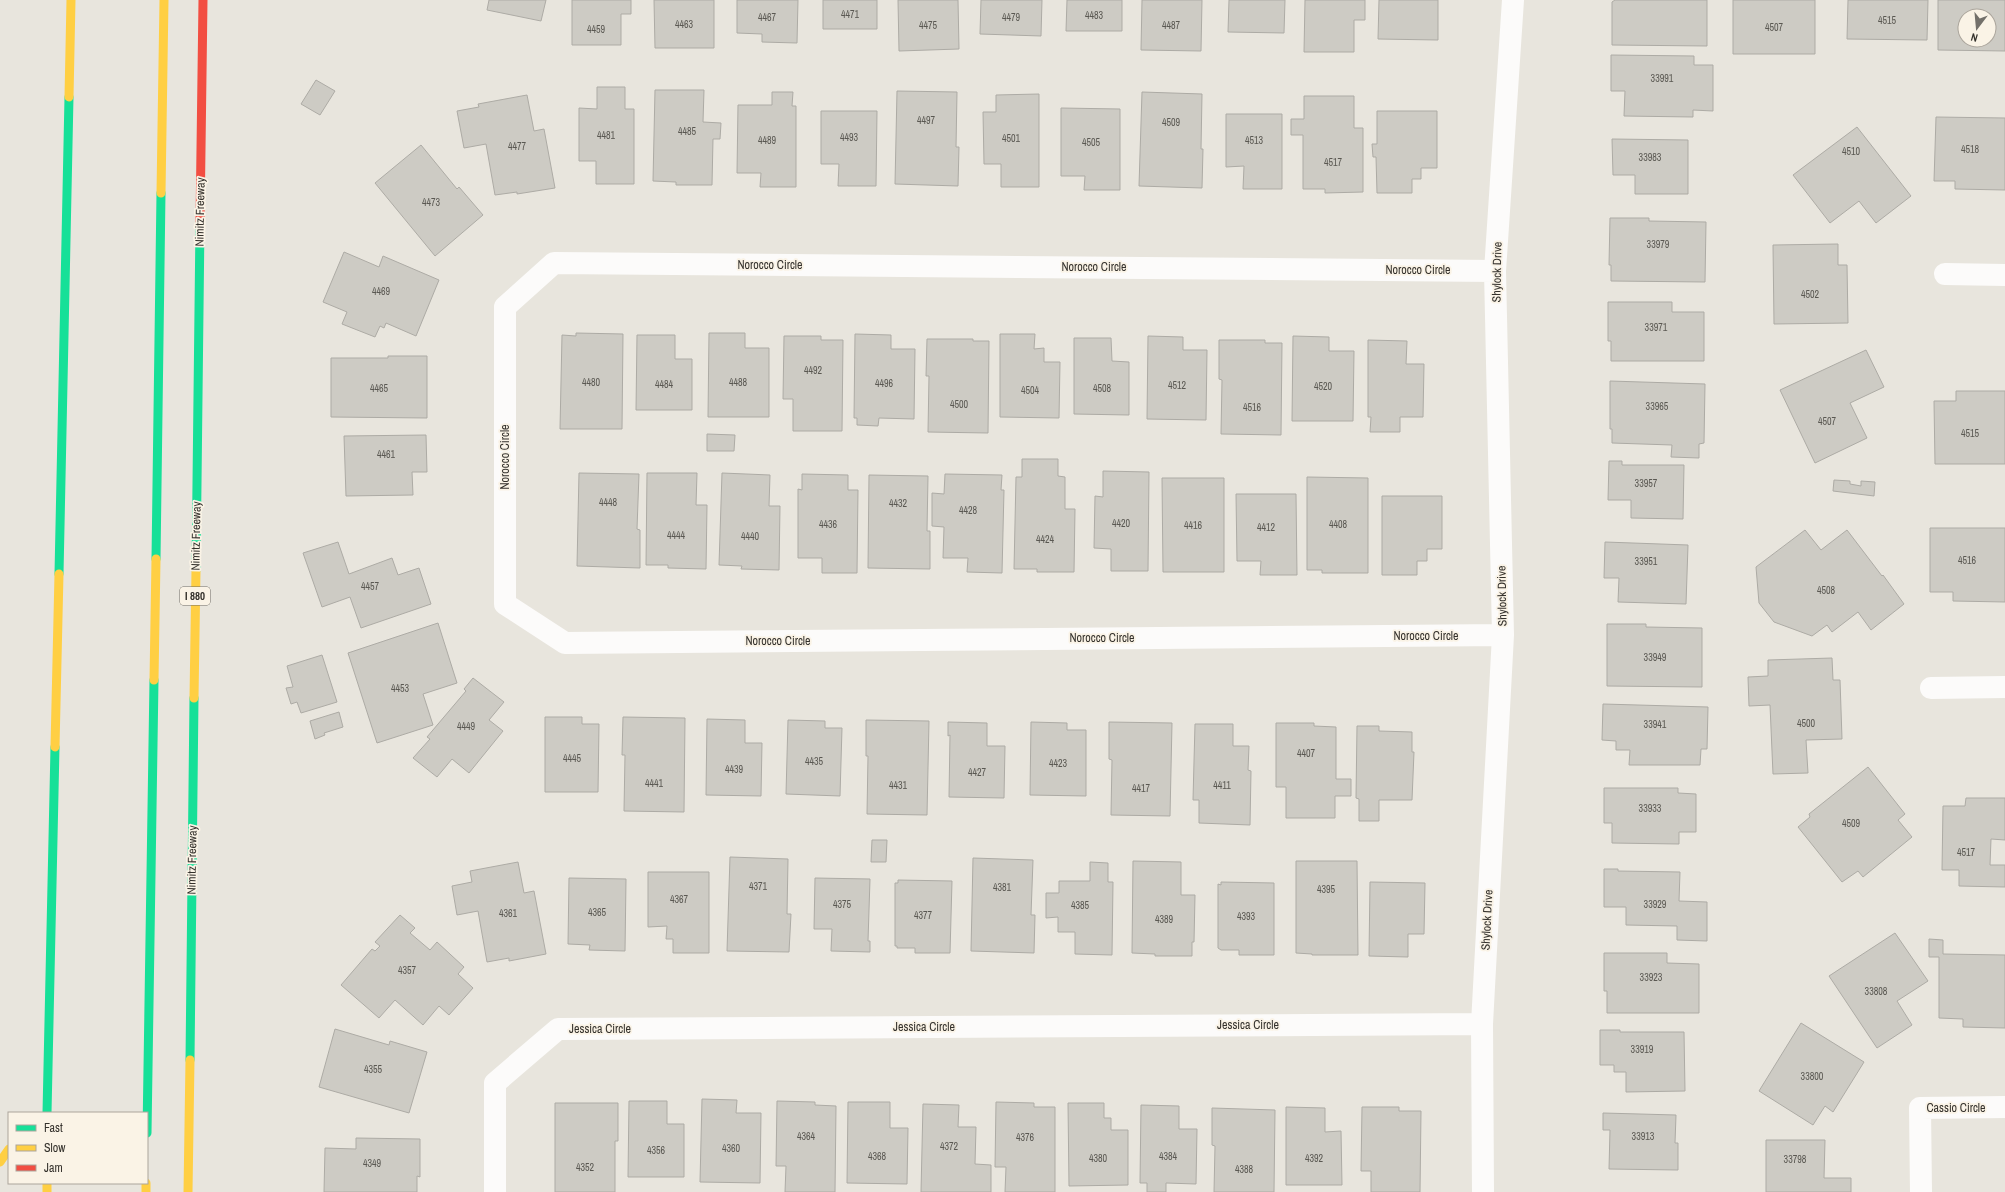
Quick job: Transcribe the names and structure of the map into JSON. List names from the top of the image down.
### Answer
{
  "streets": {
    "highway": ["Nimitz Freeway", "I 880"],
    "street": [
      "Norocco Circle",
      "Shylock Drive",
      "Jessica Circle",
      "Cassio Circle"
    ]
  },
  "crossings": [
    ["Norocco Circle", "Shylock Drive"],
    ["Shylock Drive", "Jessica Circle"]
  ],
  "house_numbers": [
    "4471",
    "4483",
    "4467",
    "4479",
    "4515",
    "4463",
    "4475",
    "4487",
    "4507",
    "4459",
    "33991",
    "4497",
    "4509",
    "4485",
    "4481",
    "4493",
    "4501",
    "4489",
    "4513",
    "4505",
    "4477",
    "4518",
    "4510",
    "33983",
    "4517",
    "4473",
    "33979",
    "4469",
    "4502",
    "33971",
    "4492",
    "4480",
    "4488",
    "4496",
    "4484",
    "4512",
    "4520",
    "4465",
    "4508",
    "4504",
    "4500",
    "33965",
    "4516",
    "4507",
    "4515",
    "4461",
    "33957",
    "4448",
    "4432",
    "4428",
    "4420",
    "4436",
    "4408",
    "4416",
    "4412",
    "4444",
    "4440",
    "4424",
    "4516",
    "33951",
    "4457",
    "4508",
    "33949",
    "4453",
    "4500",
    "33941",
    "4449",
    "4407",
    "4445",
    "4435",
    "4423",
    "4439",
    "4427",
    "4441",
    "4431",
    "4411",
    "4417",
    "33933",
    "4509",
    "4517",
    "4371",
    "4381",
    "4395",
    "4367",
    "4375",
    "33929",
    "4385",
    "4365",
    "4361",
    "4377",
    "4393",
    "4389",
    "4357",
    "33923",
    "33808",
    "33919",
    "4355",
    "33800",
    "4364",
    "33913",
    "4376",
    "4372",
    "4360",
    "4356",
    "4368",
    "4384",
    "4380",
    "4392",
    "33798",
    "4349",
    "4352",
    "4388"
  ],
  "legend": ["Fast", "Slow", "Jam"],
  "north": "bottom"
}
